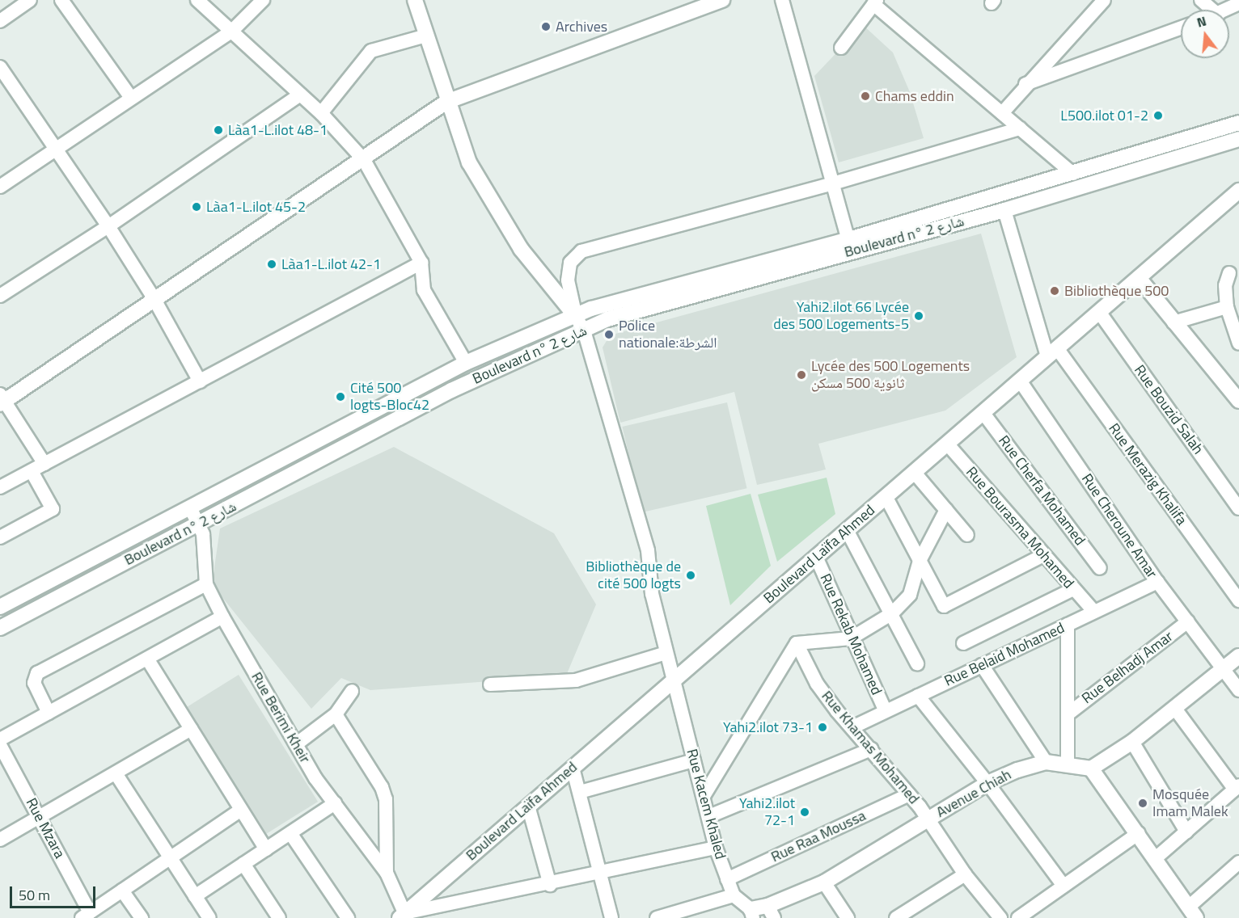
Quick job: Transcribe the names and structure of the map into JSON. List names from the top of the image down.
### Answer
{
  "streets": {
    "street": [
      "Boulevard n° شارع 2",
      "Rue Bouzid Salah",
      "Rue Merazig Khalifa",
      "Rue Cherfa Mohamed",
      "Rue Cheroune Amar",
      "Rue Bourasma Mohamed",
      "Boulevard Laïfa Ahmed",
      "Rue Rekab Mohamed",
      "Rue Belaid Mohamed",
      "Rue Belhadj Amar",
      "Rue Berimi Kheir",
      "Rue Khamas Mohamed",
      "Avenue Chiah",
      "Rue Kacem Khaled",
      "Rue Mzara",
      "Rue Raa Moussa"
    ]
  },
  "crossings": [
    ["Boulevard n° شارع 2", "Rue Merazig Khalifa"],
    ["Boulevard n° شارع 2", "Rue Berimi Kheir"],
    ["Boulevard n° شارع 2", "Rue Kacem Khaled"],
    ["Rue Bouzid Salah", "Boulevard Laïfa Ahmed"],
    ["Rue Merazig Khalifa", "Boulevard Laïfa Ahmed"],
    ["Rue Cherfa Mohamed", "Boulevard Laïfa Ahmed"],
    ["Rue Cheroune Amar", "Boulevard Laïfa Ahmed"],
    ["Rue Cheroune Amar", "Rue Belaid Mohamed"],
    ["Rue Cheroune Amar", "Rue Belhadj Amar"],
    ["Rue Bourasma Mohamed", "Boulevard Laïfa Ahmed"],
    ["Rue Bourasma Mohamed", "Rue Belaid Mohamed"],
    ["Boulevard Laïfa Ahmed", "Rue Rekab Mohamed"],
    ["Boulevard Laïfa Ahmed", "Rue Berimi Kheir"],
    ["Boulevard Laïfa Ahmed", "Rue Kacem Khaled"],
    ["Rue Rekab Mohamed", "Rue Belaid Mohamed"],
    ["Rue Belaid Mohamed", "Rue Khamas Mohamed"],
    ["Rue Khamas Mohamed", "Avenue Chiah"],
    ["Rue Khamas Mohamed", "Rue Raa Moussa"],
    ["Avenue Chiah", "Rue Kacem Khaled"],
    ["Rue Kacem Khaled", "Rue Raa Moussa"]
  ],
  "places": [
    "Archives",
    "Chams eddin",
    "L500.ilot 01-2",
    "Làa1-L.ilot 48-1",
    "Làa1-L.ilot 45-2",
    "Làa1-L.ilot 42-1",
    "Bibliothèque 500",
    "Yahi2.ilot 66 Lycée des 500 Logements-5",
    "Police nationale:الشرطة",
    "Lycée des 500 Logements ثانوية 500 مسكن",
    "Cité 500 logts-Bloc42",
    "Bibliothèque de cité 500 logts",
    "Yahi2.ilot 73-1",
    "Mosquée Imam Malek",
    "Yahi2.ilot 72-1"
  ],
  "scale_bar": "50 m",
  "north": "top"
}
